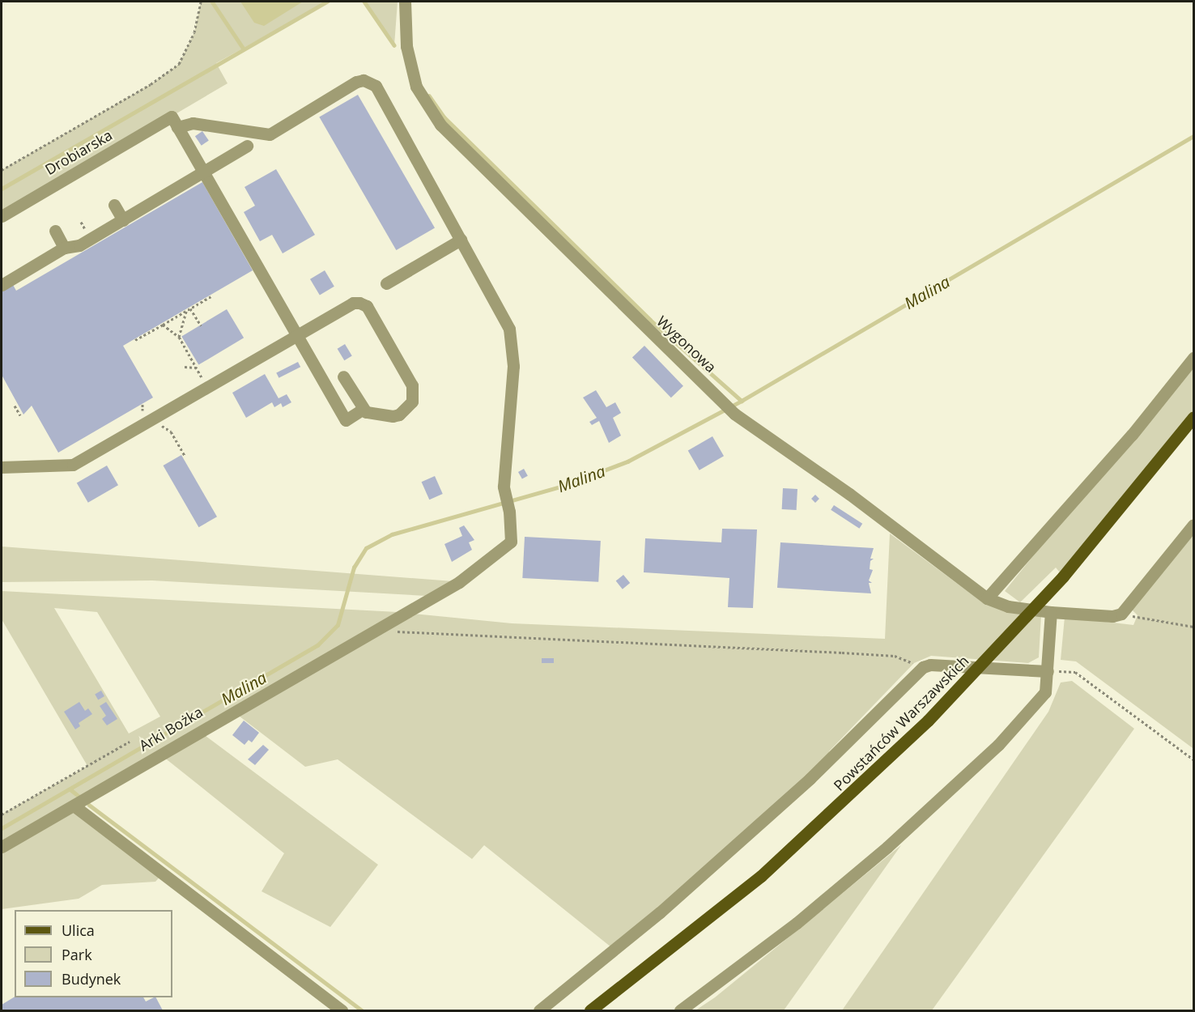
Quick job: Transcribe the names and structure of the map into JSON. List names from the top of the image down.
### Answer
{
  "streets": {
    "main road": ["Powstańców Warszawskich"],
    "street": ["Drobiarska", "Wygonowa", "Arki Bożka"]
  },
  "water": ["Malina"],
  "legend": ["Ulica", "Park", "Budynek"]
}
